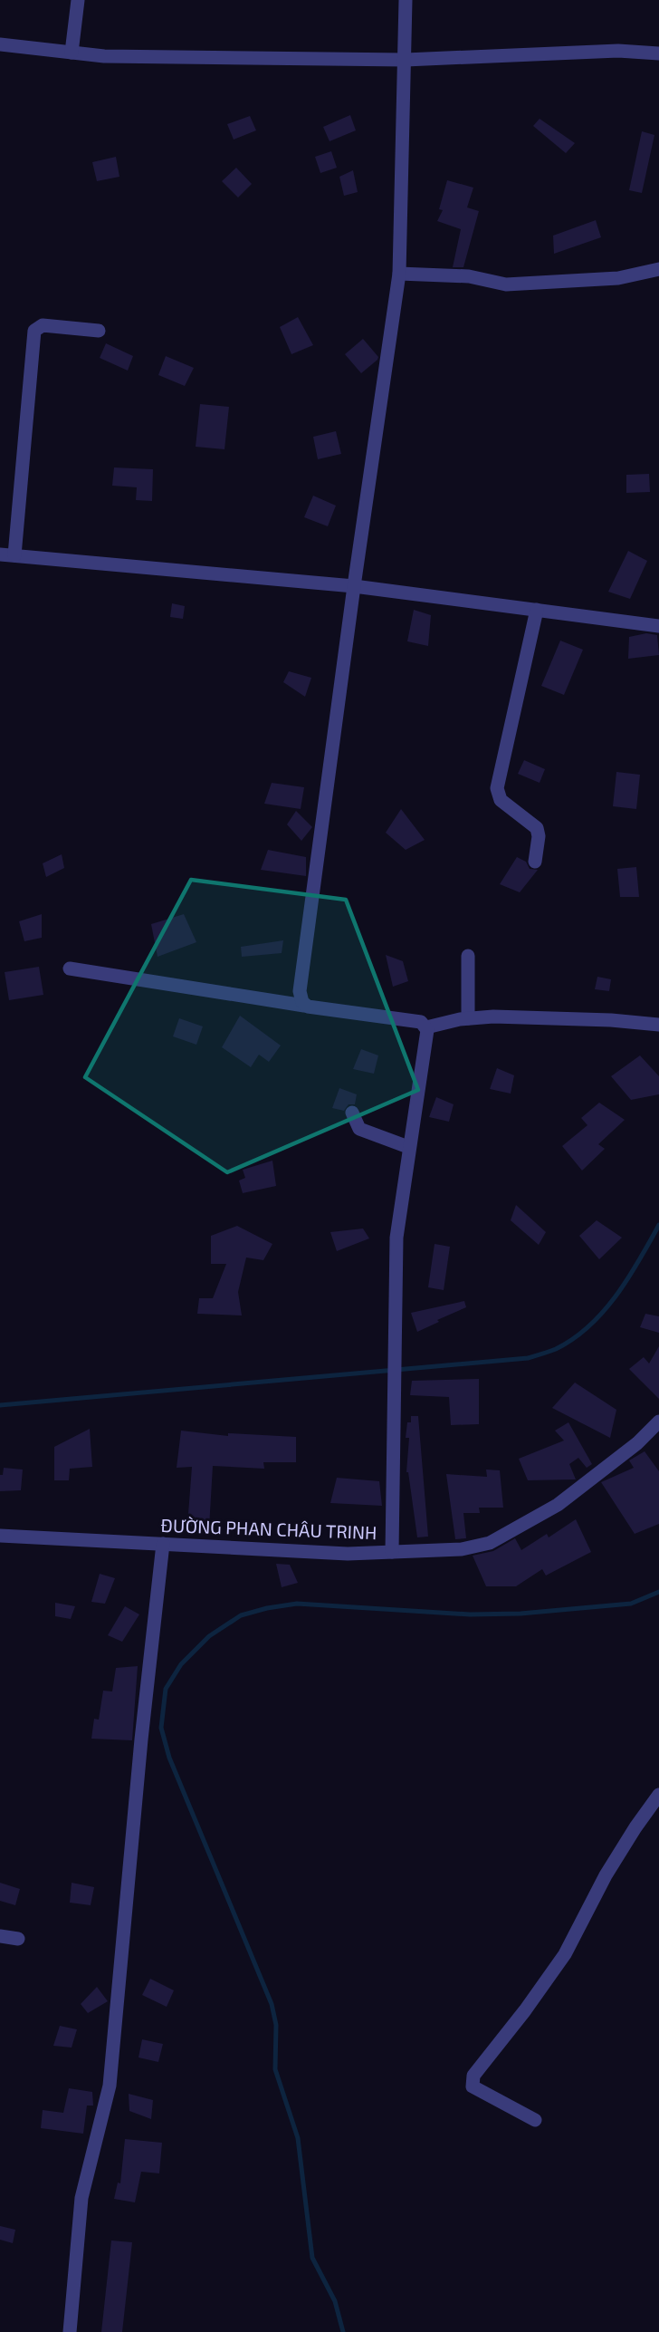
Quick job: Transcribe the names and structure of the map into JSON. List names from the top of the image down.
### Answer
{
  "streets": {
    "street": ["ĐƯỜNG PHAN CHÂU TRINH"]
  }
}
